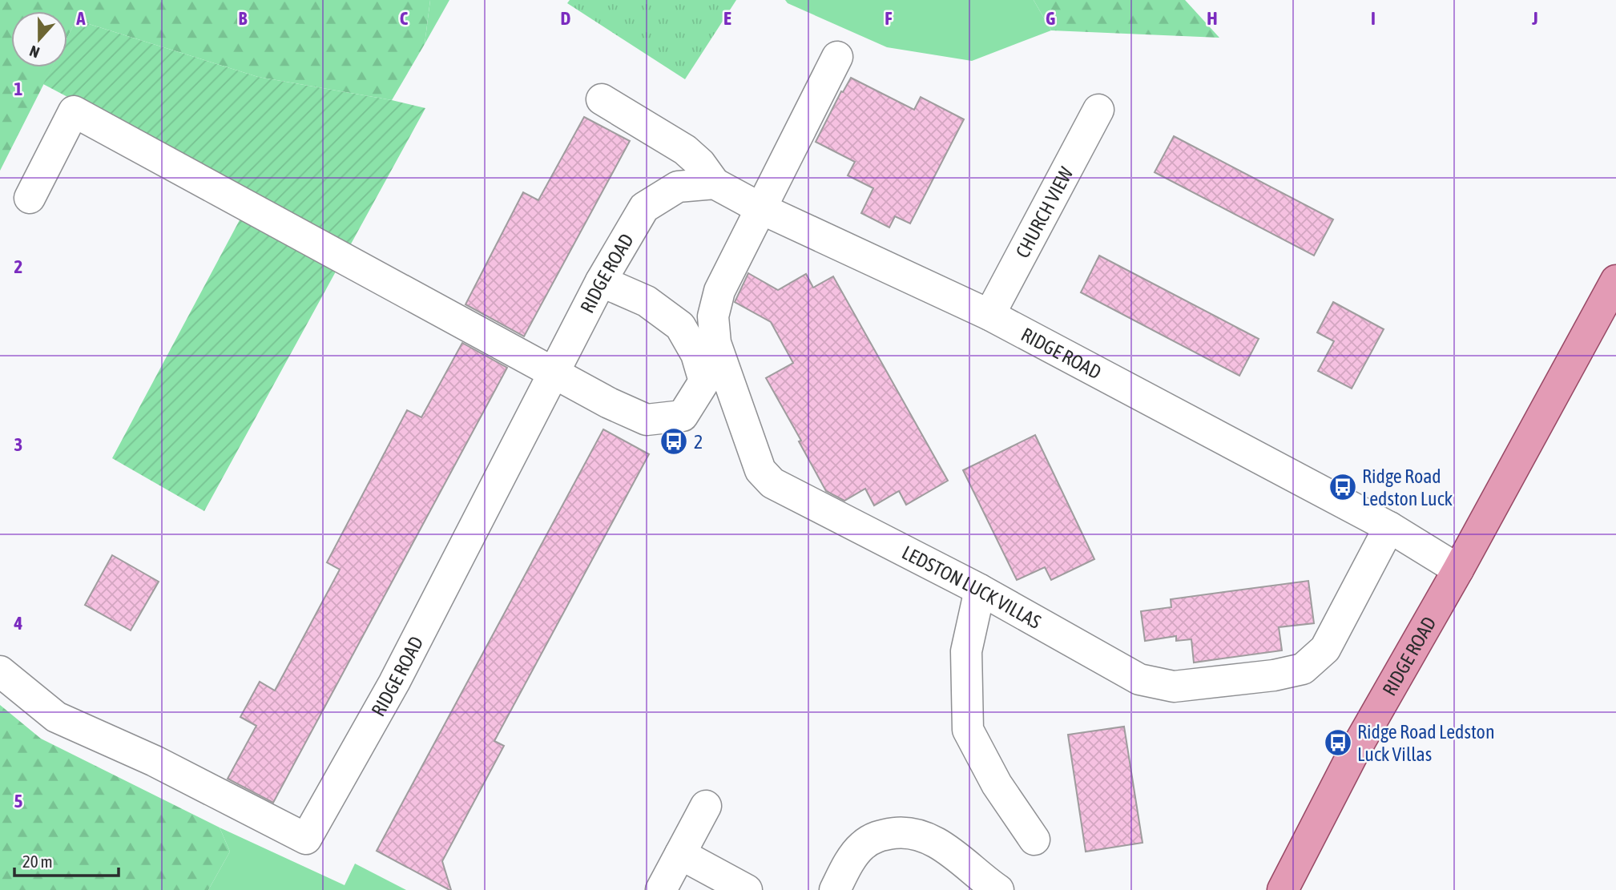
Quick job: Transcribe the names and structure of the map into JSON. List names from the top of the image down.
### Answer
{
  "streets": {
    "main road": ["RIDGE ROAD"],
    "street": ["CHURCH VIEW", "LEDSTON LUCK VILLAS"]
  },
  "crossings": [
    ["CHURCH VIEW", "RIDGE ROAD"],
    ["RIDGE ROAD", "LEDSTON LUCK VILLAS"]
  ],
  "places": {
    "bus stop": ["2", "Ridge Road Ledston Luck", "Ridge Road Ledston Luck Villas"]
  },
  "scale_bar": "20 m",
  "north": "bottom",
  "grid": {
    "columns": [
      "A",
      "B",
      "C",
      "D",
      "E",
      "F",
      "G",
      "H",
      "I",
      "J"
    ],
    "rows": [
      "1",
      "2",
      "3",
      "4",
      "5"
    ]
  }
}
